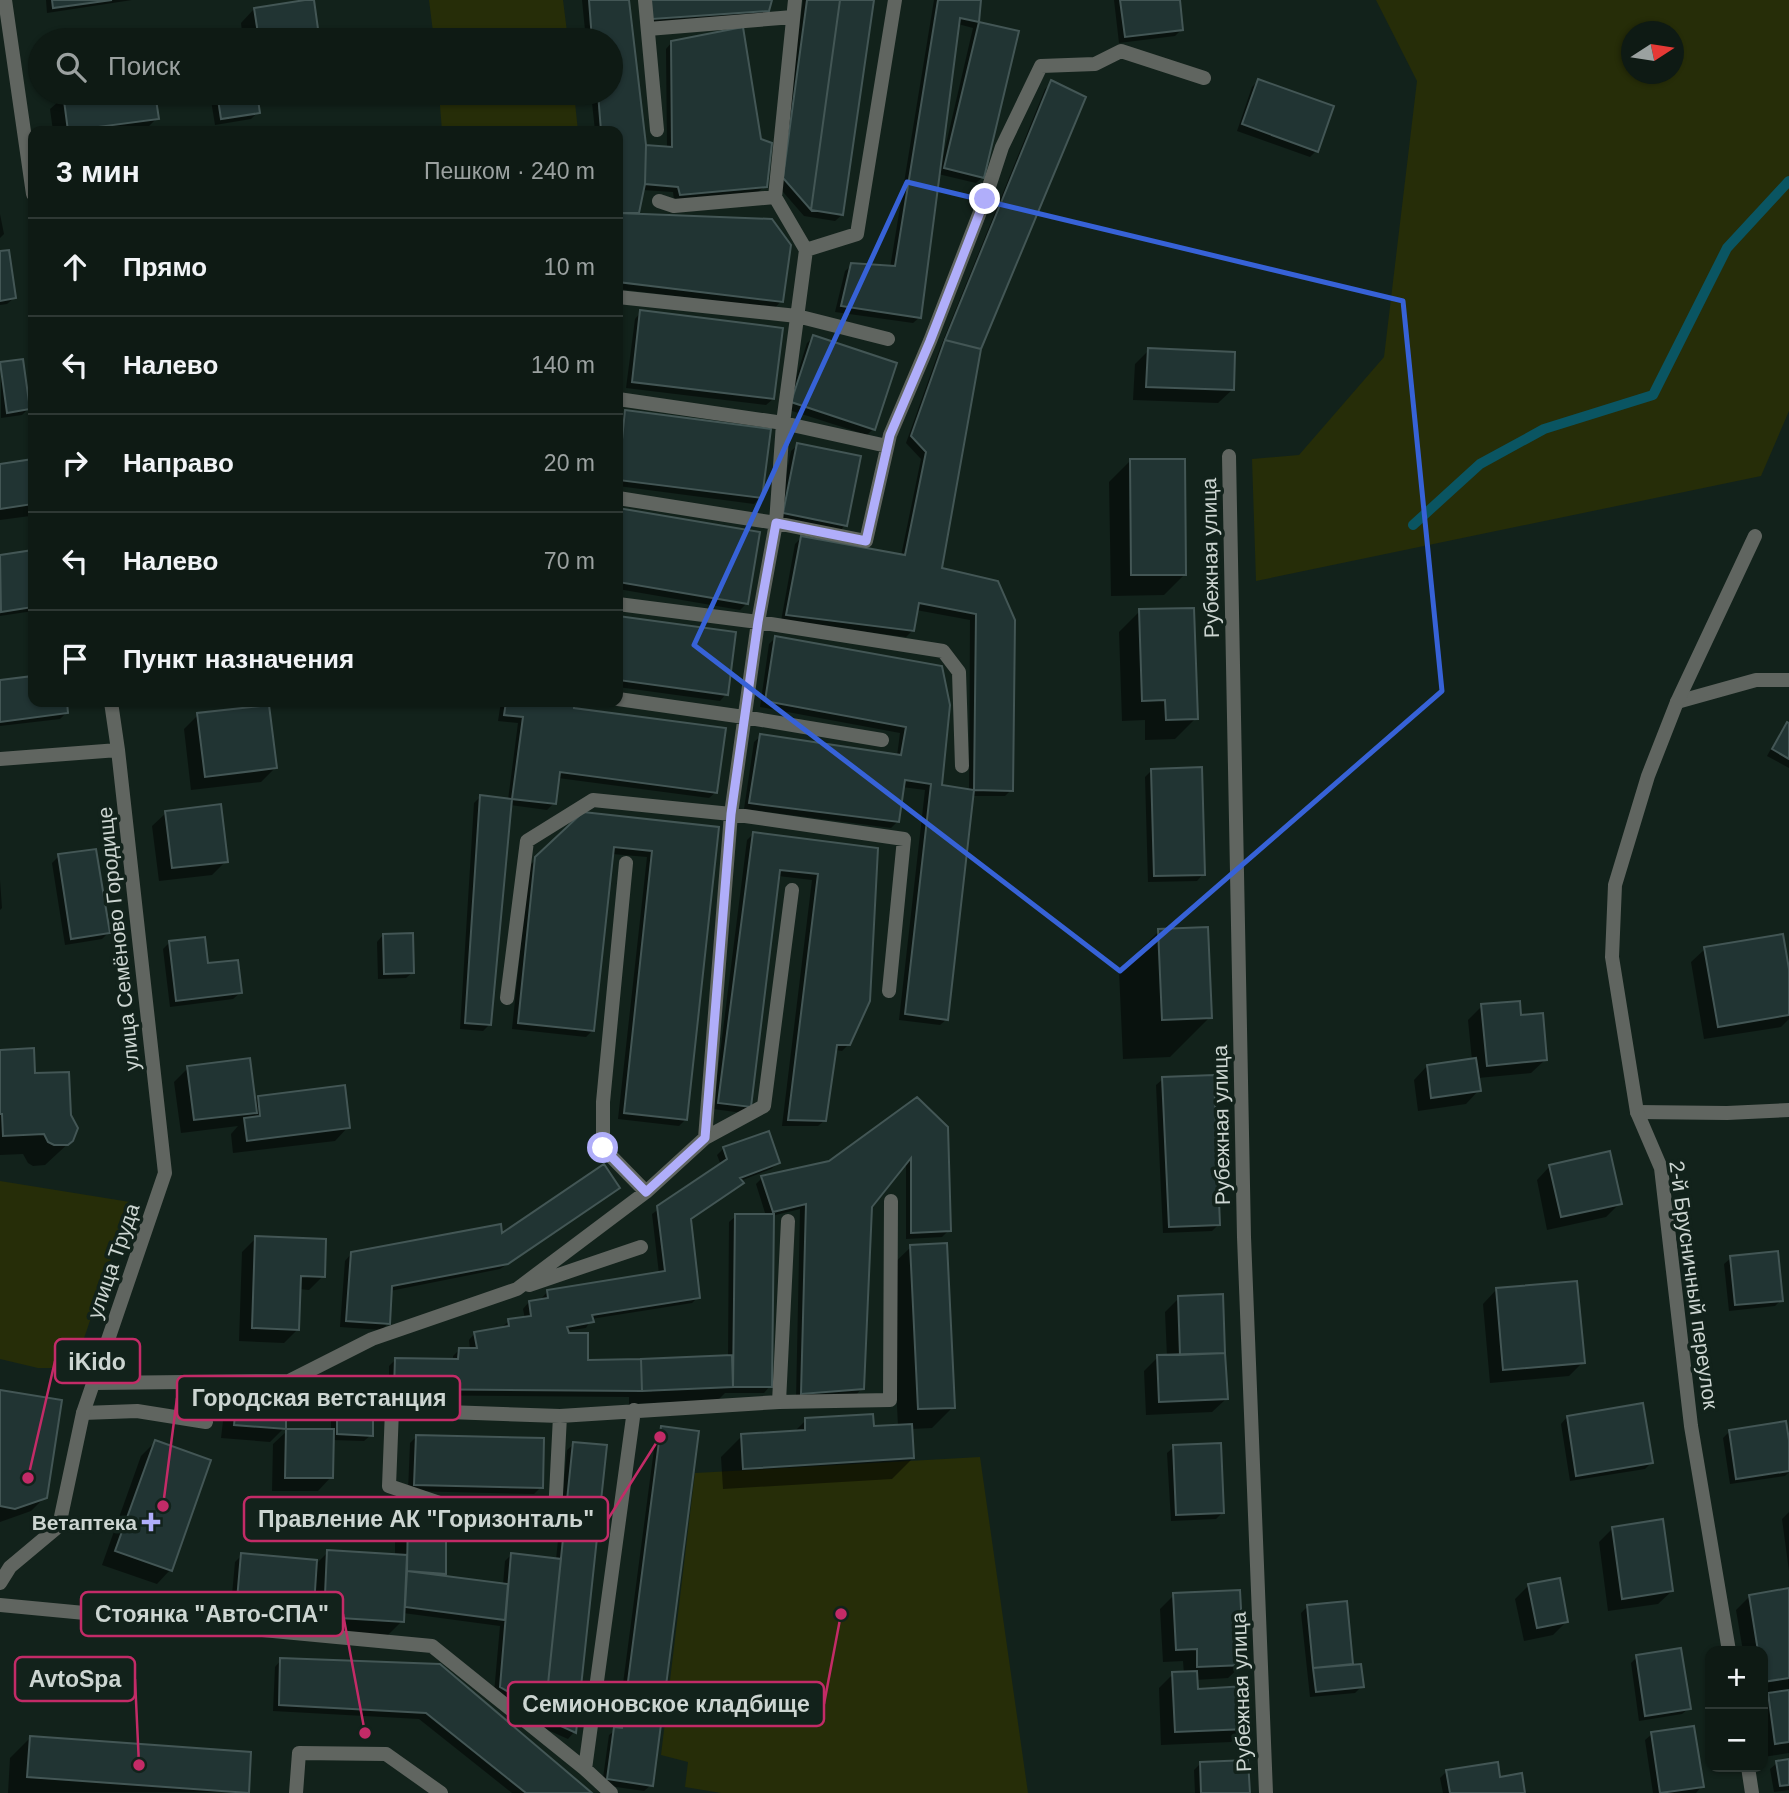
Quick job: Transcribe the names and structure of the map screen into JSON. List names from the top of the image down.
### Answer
{
  "streets": {
    "street": [
      "Рубежная улица",
      "улица Семёново Городище",
      "улица Труда",
      "2-й Брусничный переулок"
    ]
  },
  "crossings": [
    ["улица Семёново Городище", "улица Труда"]
  ],
  "places": {
    "other": [
      "Правление АК \"Горизонталь\"",
      "iKido",
      "Городская ветстанция",
      "Семионовское кладбище",
      "Стоянка \"Авто-СПА\"",
      "AvtoSpa"
    ],
    "health": ["Ветаптека"]
  },
  "north": "right",
  "page": {
    "search": "Поиск",
    "heading": ["3 мин", "Пешком · 240 m"],
    "list": [
      ["Прямо", "10 m"],
      ["Налево", "140 m"],
      ["Направо", "20 m"],
      ["Налево", "70 m"],
      "Пункт назначения"
    ],
    "map_buttons": ["+", "−"]
  }
}
